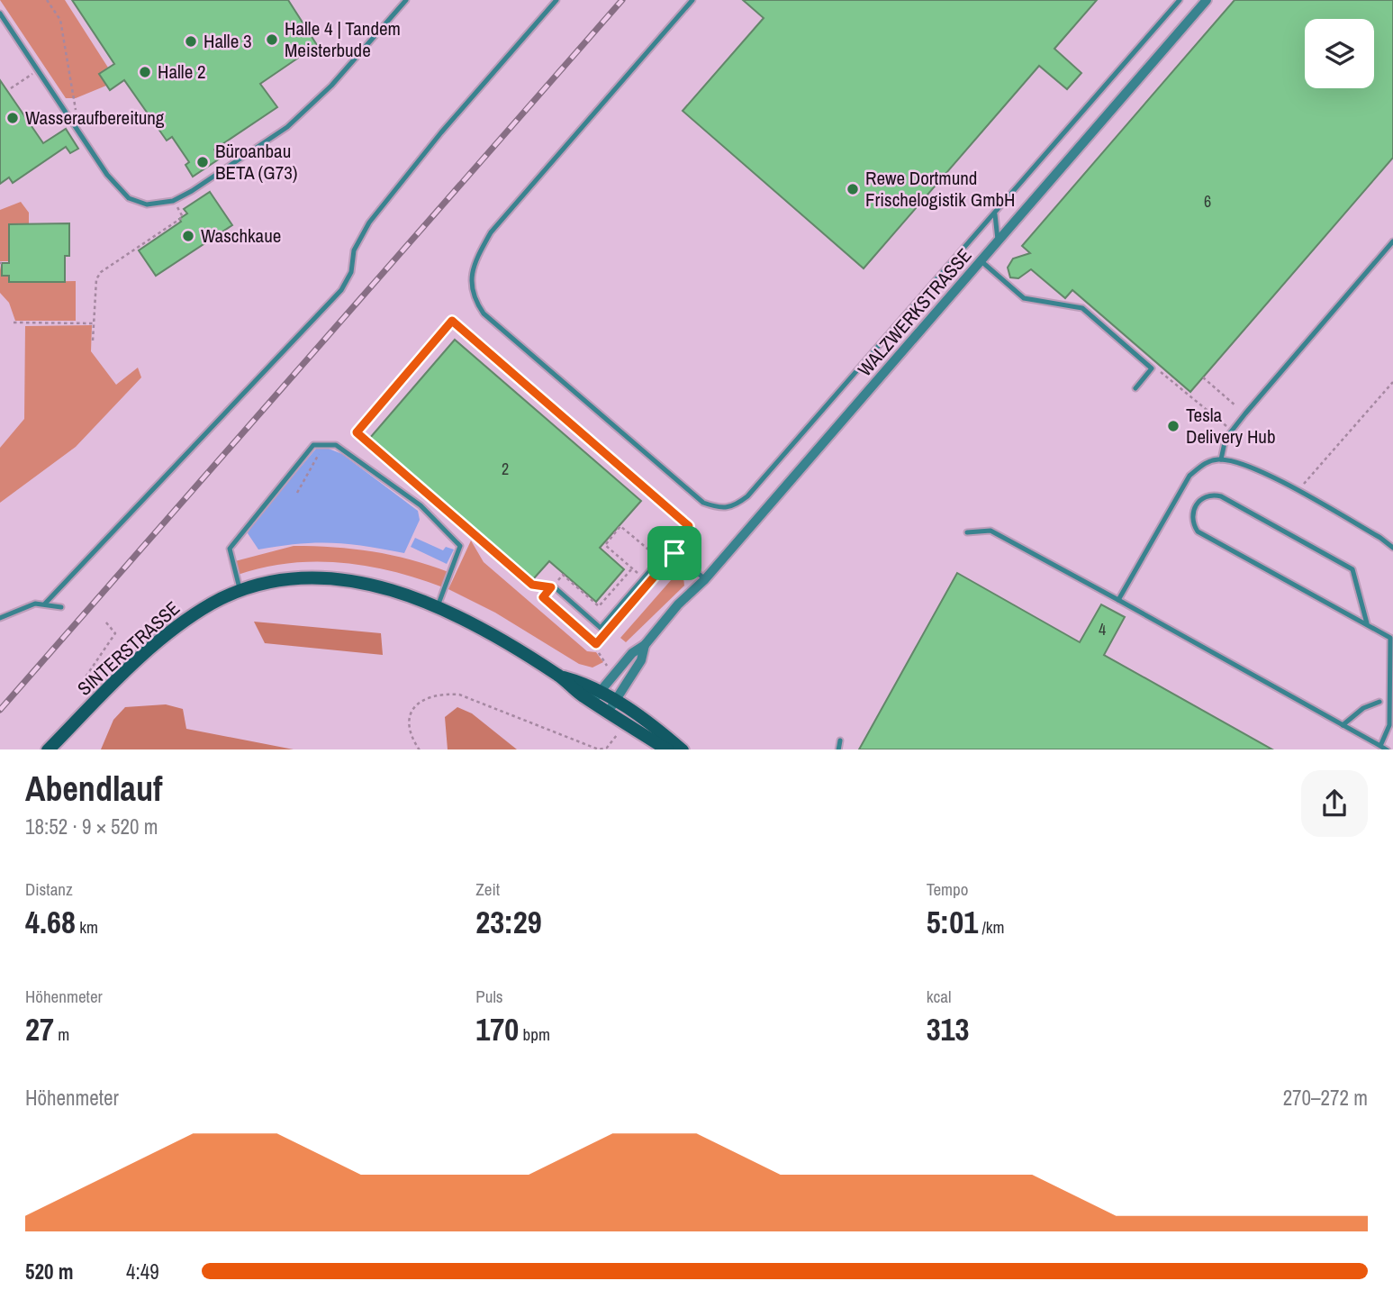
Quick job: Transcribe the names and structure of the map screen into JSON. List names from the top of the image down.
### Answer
{
  "streets": {
    "street": ["WALZWERKSTRASSE", "SINTERSTRASSE"]
  },
  "crossings": [
    ["WALZWERKSTRASSE", "SINTERSTRASSE"]
  ],
  "places": [
    "Halle 4 | Tandem Meisterbude",
    "Halle 3",
    "Halle 2",
    "Wasseraufbereitung",
    "Büroanbau BETA (G73)",
    "Rewe Dortmund Frischelogistik GmbH",
    "Waschkaue",
    "Tesla Delivery Hub"
  ],
  "house_numbers": ["6", "2", "4"],
  "page": {
    "heading": ["Abendlauf", "18:52 · 9 × 520 m"],
    "stats": [
      ["Distanz", "4.68 km"],
      ["Zeit", "23:29"],
      ["Tempo", "5:01 /km"],
      ["Höhenmeter", "27 m"],
      ["Puls", "170 bpm"],
      ["kcal", "313"]
    ],
    "chart": ["Höhenmeter", "270–272 m"],
    "list": [
      {
        "name": "520 m",
        "note": "4:49"
      }
    ]
  }
}
